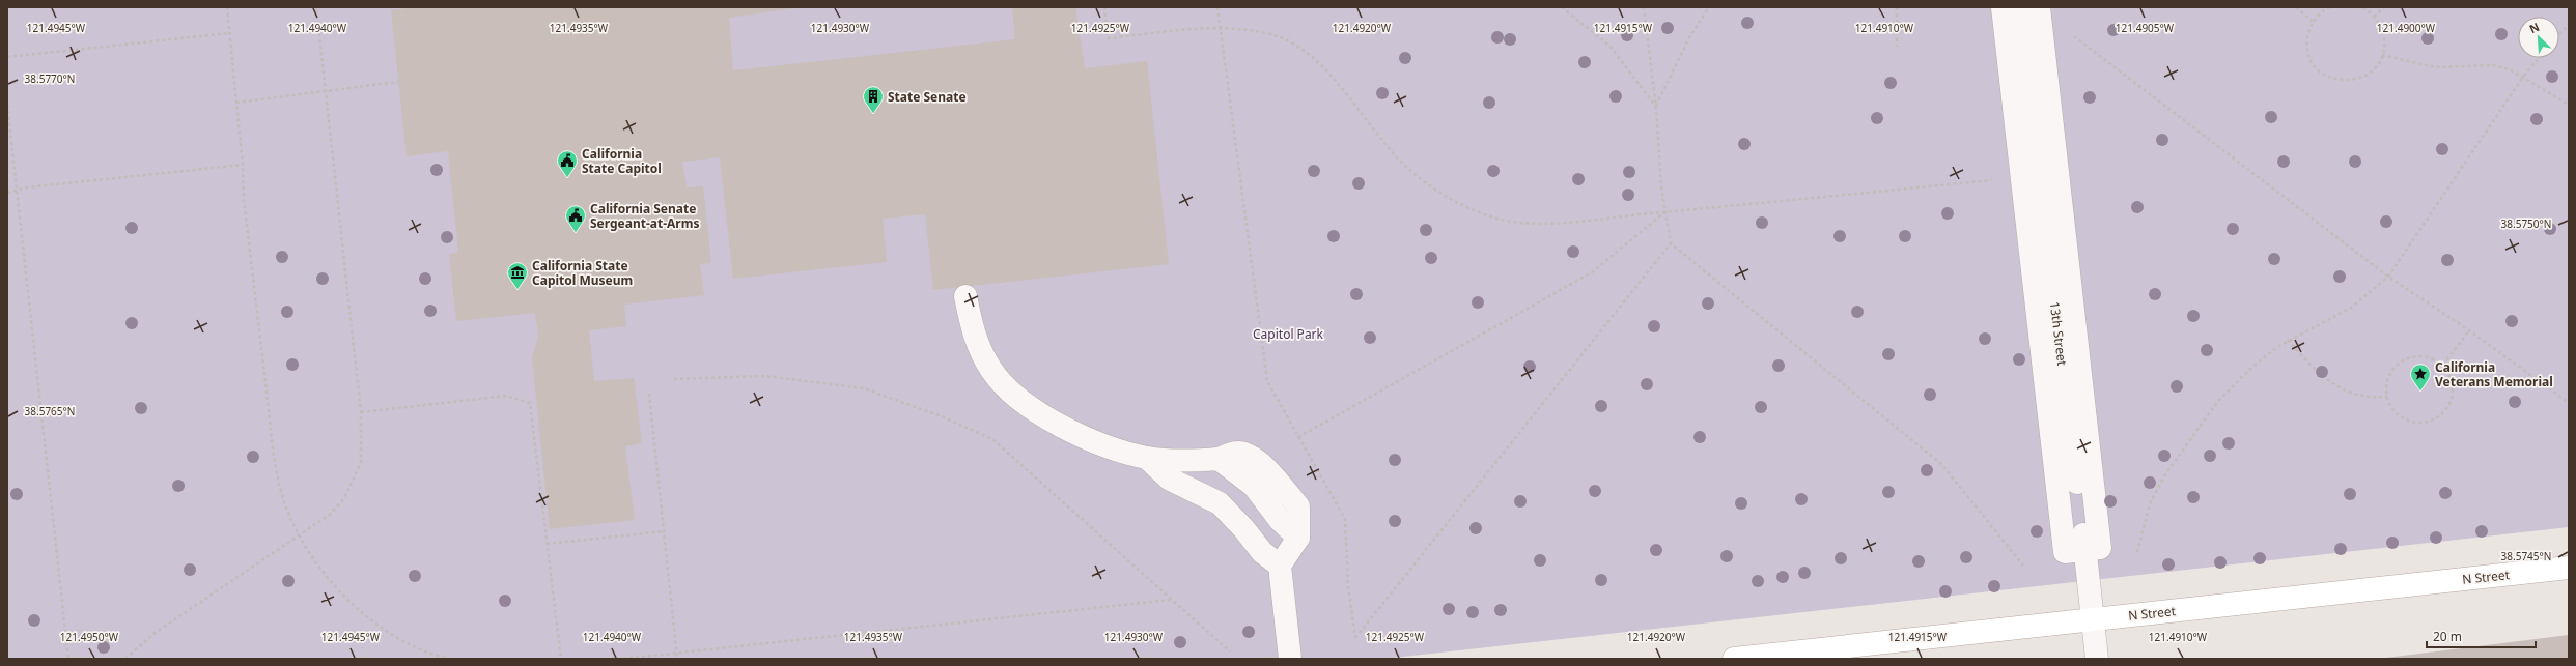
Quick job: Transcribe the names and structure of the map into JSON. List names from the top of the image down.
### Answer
{
  "streets": {
    "main road": ["N Street"]
  },
  "parks": ["Capitol Park"],
  "places": {
    "building": ["State Senate"],
    "public building": ["California State Capitol", "California Senate Sergeant-at-Arms"],
    "museum": ["California State Capitol Museum"],
    "place": ["California Veterans Memorial"]
  },
  "scale_bar": "20 m",
  "north": "top left",
  "coordinates": [
    "121.4940°W",
    "121.4935°W",
    "121.4930°W",
    "121.4925°W",
    "121.4900°W",
    "121.4945°W",
    "121.4920°W",
    "121.4915°W",
    "121.4910°W",
    "121.4905°W",
    "38.5770°N",
    "38.5750°N",
    "38.5765°N",
    "38.5745°N",
    "121.4950°W"
  ]
}
